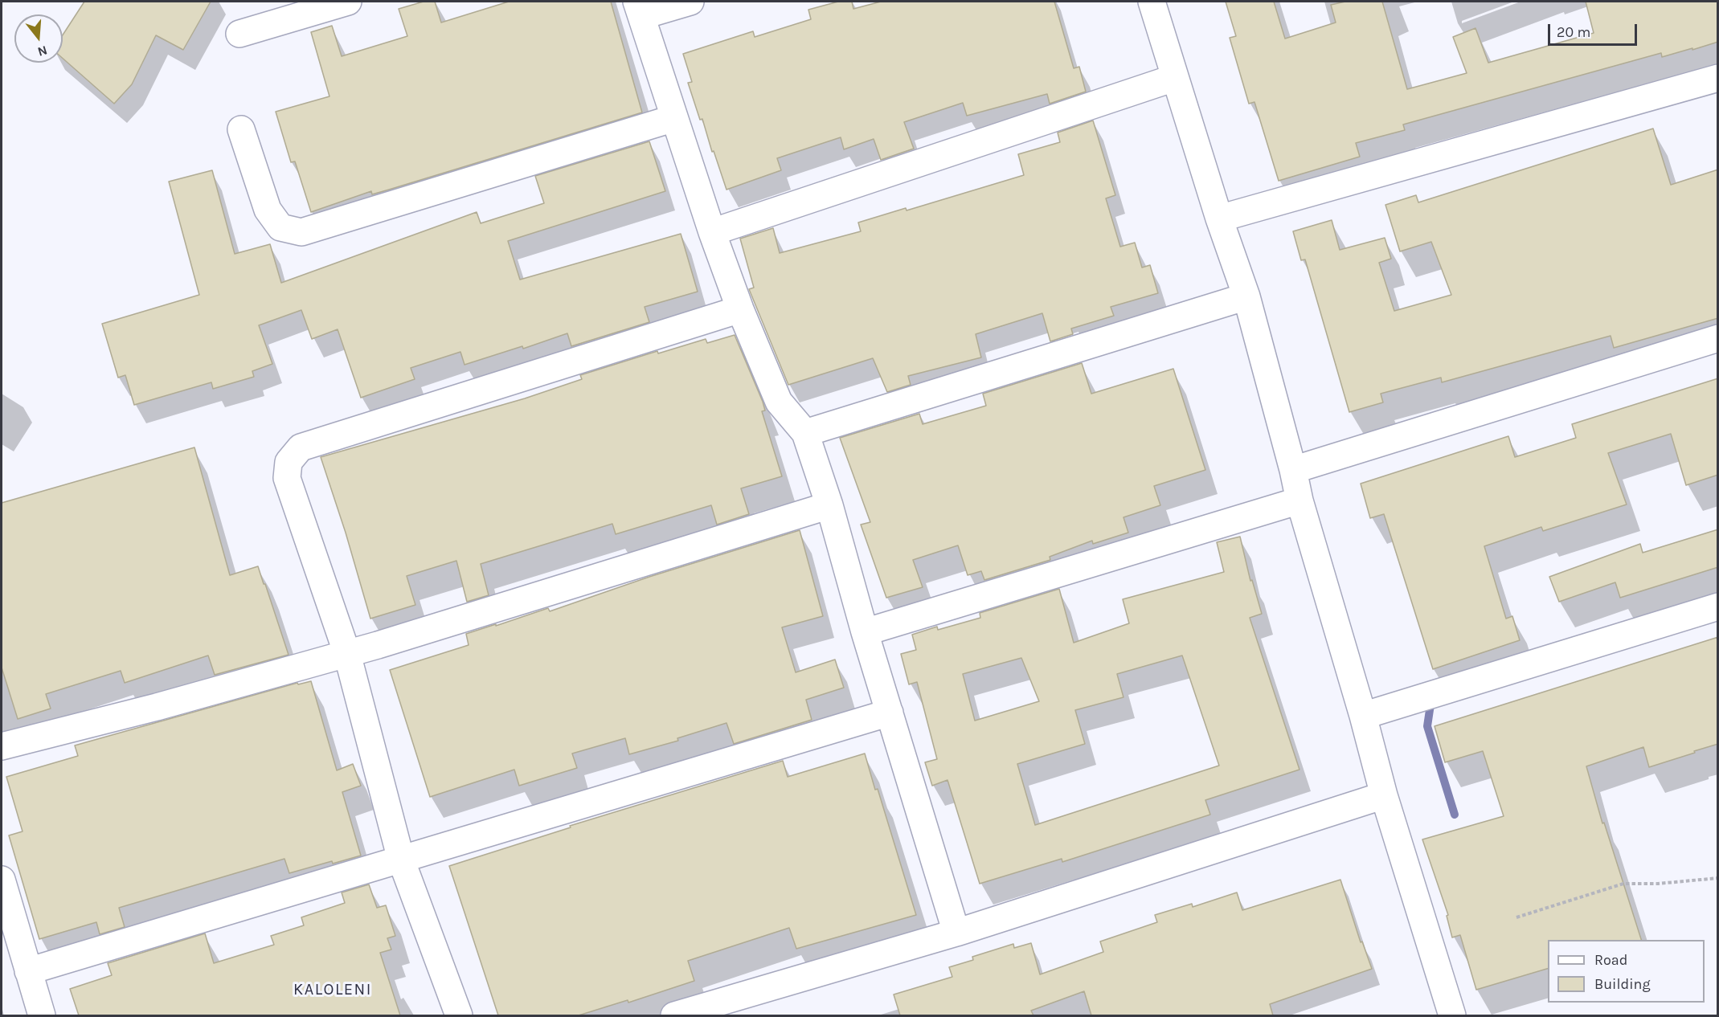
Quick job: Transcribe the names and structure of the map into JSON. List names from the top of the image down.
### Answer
{
  "districts": ["KALOLENI"],
  "legend": ["Road", "Building"],
  "scale_bar": "20 m",
  "north": "bottom"
}
